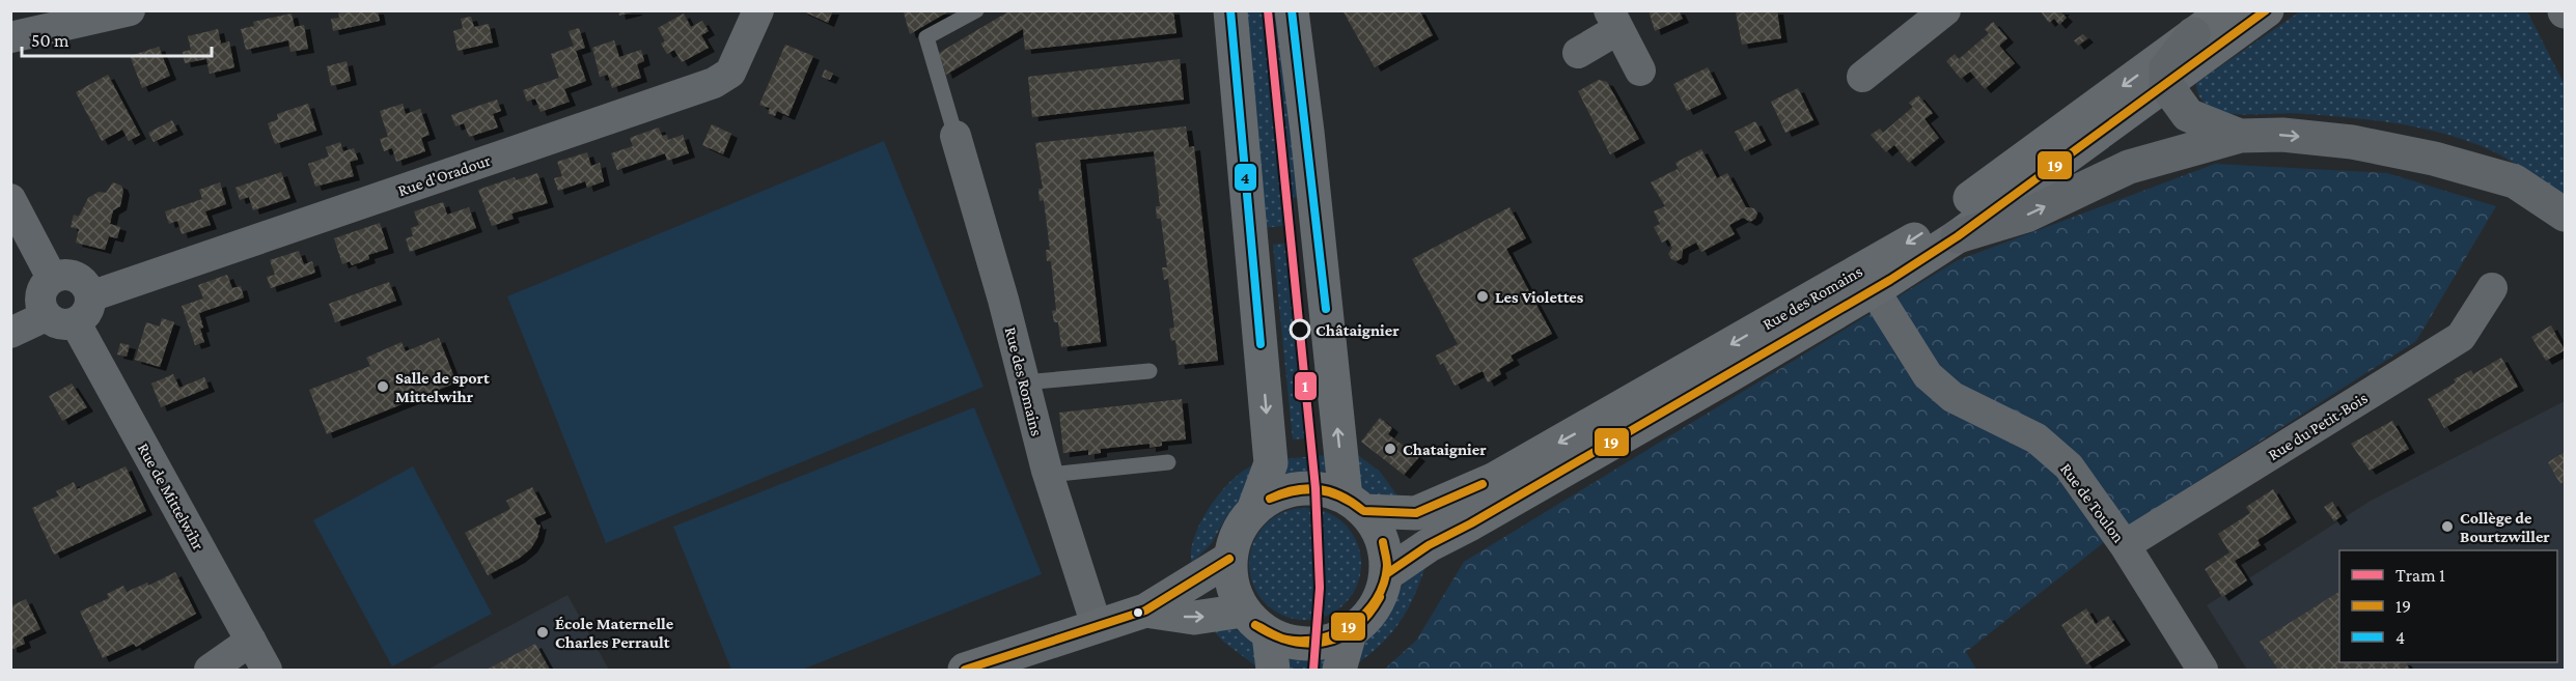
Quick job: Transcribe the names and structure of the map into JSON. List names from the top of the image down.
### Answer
{
  "streets": {
    "main road": ["Rue des Romains"],
    "street": [
      "Rue d'Oradour",
      "Rue du Petit-Bois",
      "Rue de Mittelwihr",
      "Rue de Toulon"
    ]
  },
  "crossings": [
    ["Rue d'Oradour", "Rue de Mittelwihr"],
    ["Rue des Romains", "Rue de Toulon"],
    ["Rue du Petit-Bois", "Rue de Toulon"]
  ],
  "one_way": ["Rue des Romains"],
  "places": [
    "Les Violettes",
    "Châtaignier",
    "Salle de sport Mittelwihr",
    "Chataignier",
    "Collège de Bourtzwiller",
    "École Maternelle Charles Perrault"
  ],
  "lines": ["tram line 1", "transit line 19", "transit line 4"],
  "legend": ["Tram 1", "19", "4"],
  "scale_bar": "50 m"
}
